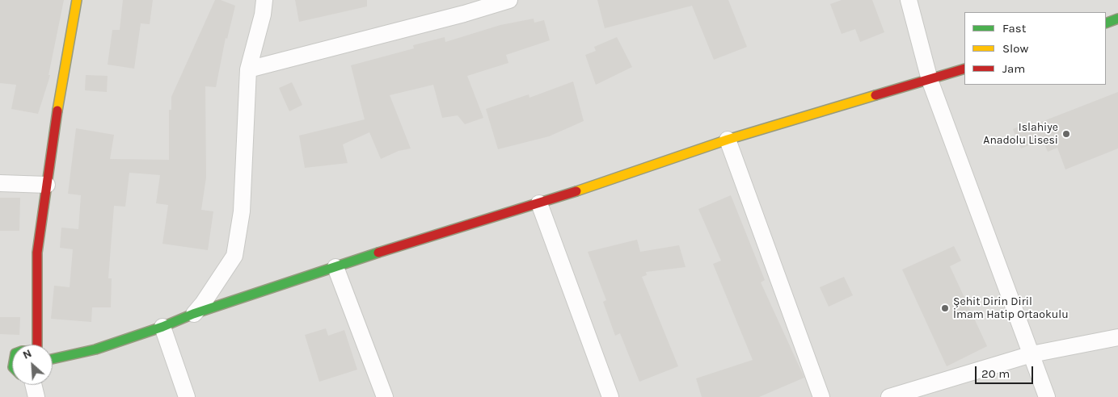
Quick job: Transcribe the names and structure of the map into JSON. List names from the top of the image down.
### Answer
{
  "places": ["Islahiye Anadolu Lisesi", "Şehit Dirin Diril İmam Hatip Ortaokulu"],
  "legend": ["Fast", "Slow", "Jam"],
  "scale_bar": "20 m",
  "north": "top left"
}
